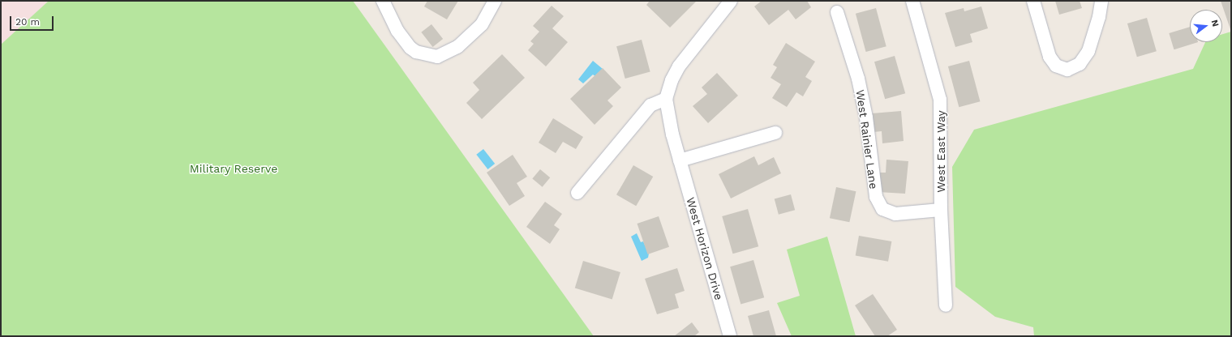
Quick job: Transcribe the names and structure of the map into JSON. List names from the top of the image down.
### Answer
{
  "streets": {
    "street": ["West Rainier Lane", "West East Way", "West Horizon Drive"]
  },
  "crossings": [
    ["West Rainier Lane", "West East Way"]
  ],
  "parks": ["Military Reserve"],
  "scale_bar": "20 m",
  "north": "right"
}
